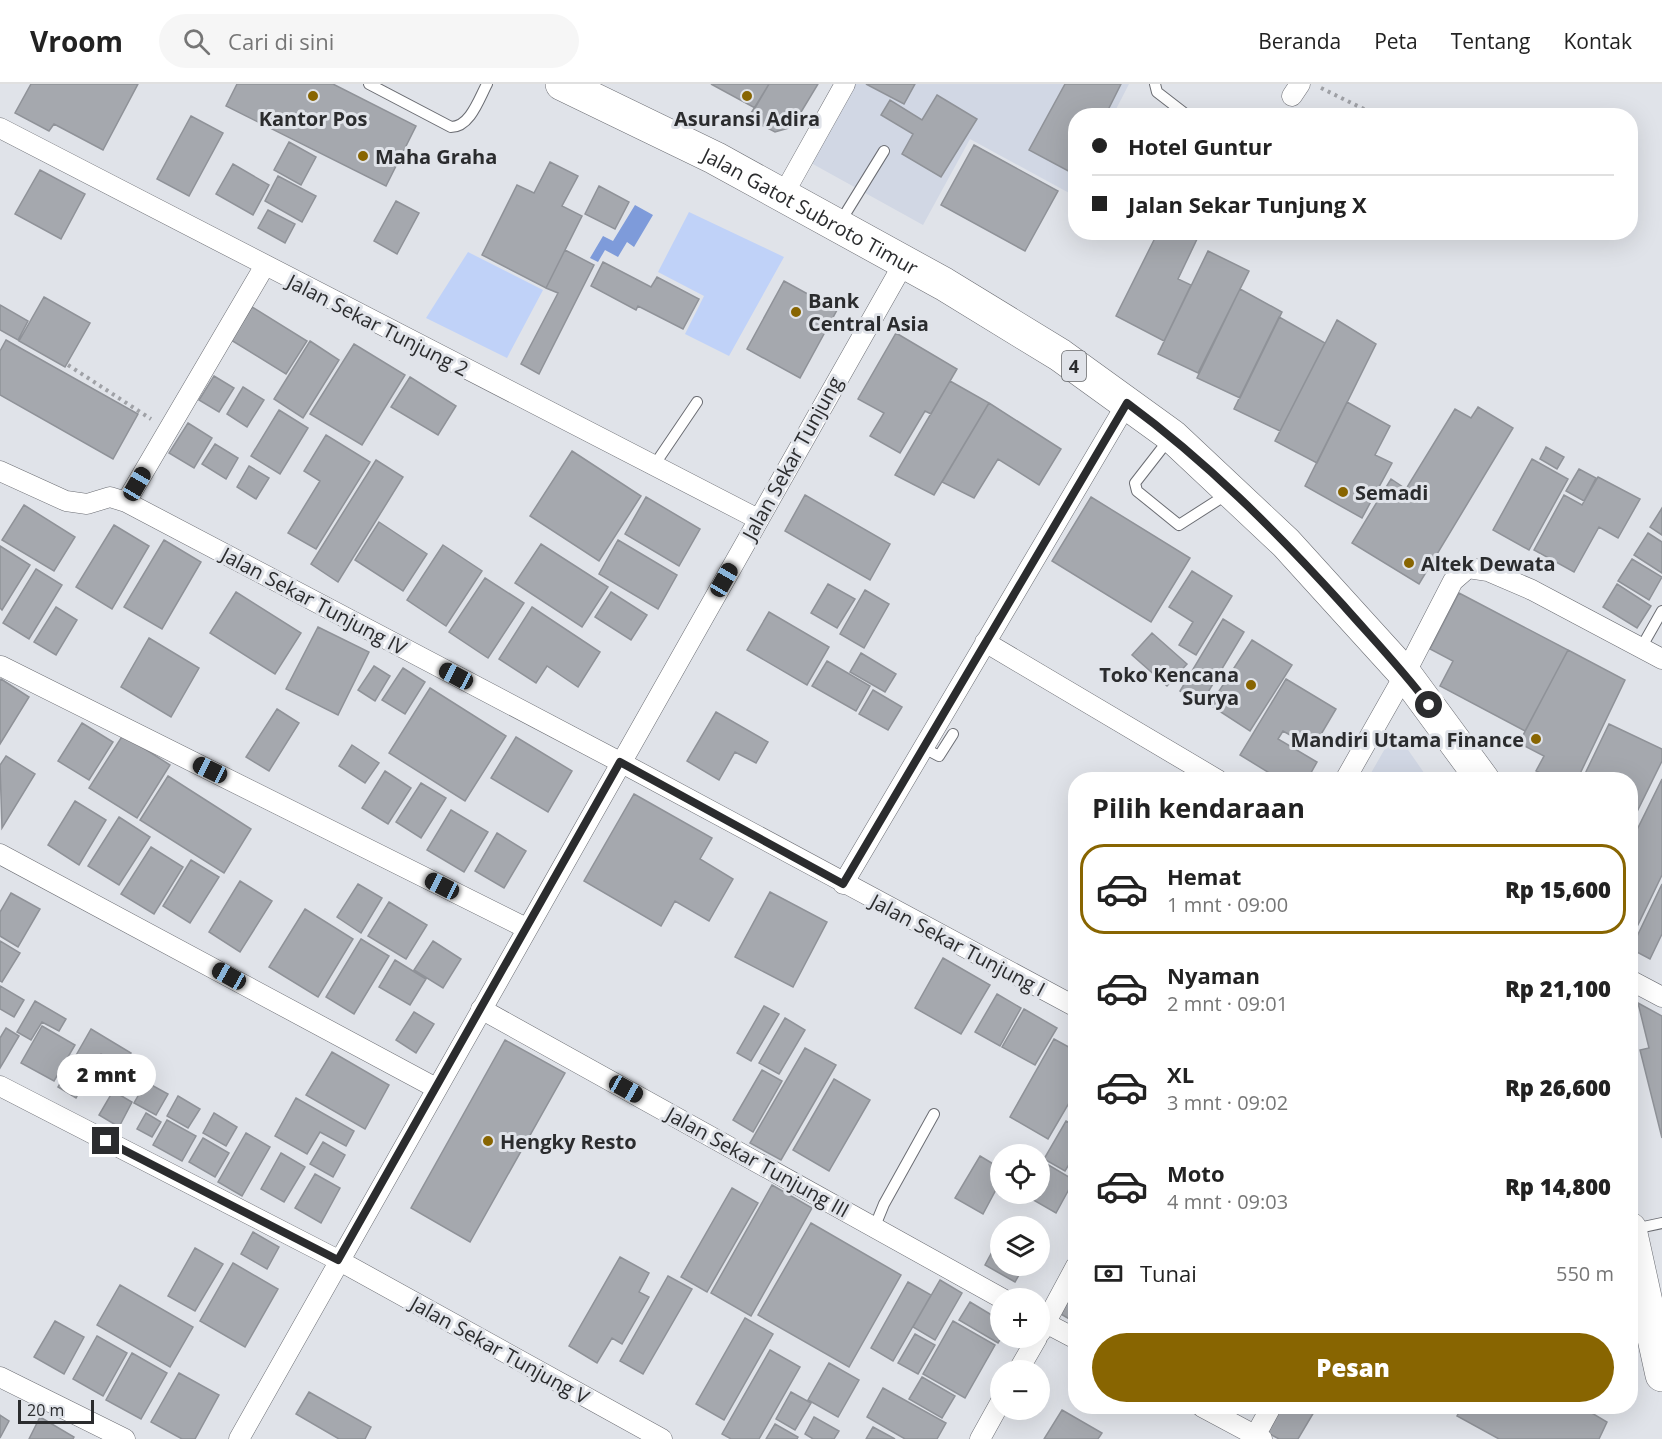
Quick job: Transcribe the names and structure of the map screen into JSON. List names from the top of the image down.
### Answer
{
  "streets": {
    "highway": ["Jalan Gatot Subroto Timur", "4"],
    "street": [
      "Jalan Sekar Tunjung 2",
      "Jalan Sekar Tunjung",
      "Jalan Sekar Tunjung IV",
      "Jalan Sekar Tunjung I",
      "Jalan Sekar Tunjung III",
      "Jalan Sekar Tunjung V"
    ]
  },
  "crossings": [
    ["Jalan Gatot Subroto Timur", "Jalan Sekar Tunjung"],
    ["Jalan Sekar Tunjung 2", "Jalan Sekar Tunjung"],
    ["Jalan Sekar Tunjung", "Jalan Sekar Tunjung IV"],
    ["Jalan Sekar Tunjung", "Jalan Sekar Tunjung I"],
    ["Jalan Sekar Tunjung", "Jalan Sekar Tunjung III"],
    ["Jalan Sekar Tunjung", "Jalan Sekar Tunjung V"],
    ["Jalan Sekar Tunjung IV", "Jalan Sekar Tunjung I"]
  ],
  "places": [
    "Kantor Pos",
    "Asuransi Adira",
    "Maha Graha",
    "Bank Central Asia",
    "Semadi",
    "Altek Dewata",
    "Toko Kencana Surya",
    "Mandiri Utama Finance",
    "Hengky Resto"
  ],
  "scale_bar": "20 m",
  "page": {
    "header": "Vroom",
    "search": "Cari di sini",
    "nav": [
      "Beranda",
      "Peta",
      "Tentang",
      "Kontak"
    ],
    "banner": ["Hotel Guntur", "Jalan Sekar Tunjung X"],
    "heading": "Pilih kendaraan",
    "list": [
      {
        "name": "Hemat",
        "note": "1 mnt · 09:00",
        "value": "Rp 15,600"
      },
      {
        "name": "Nyaman",
        "note": "2 mnt · 09:01",
        "value": "Rp 21,100"
      },
      {
        "name": "XL",
        "note": "3 mnt · 09:02",
        "value": "Rp 26,600"
      },
      {
        "name": "Moto",
        "note": "4 mnt · 09:03",
        "value": "Rp 14,800"
      }
    ],
    "bubble": "2 mnt",
    "map_buttons": ["+", "−"],
    "pay": ["Tunai", "550 m"],
    "buttons": "Pesan",
    "scale": "20 m"
  }
}
